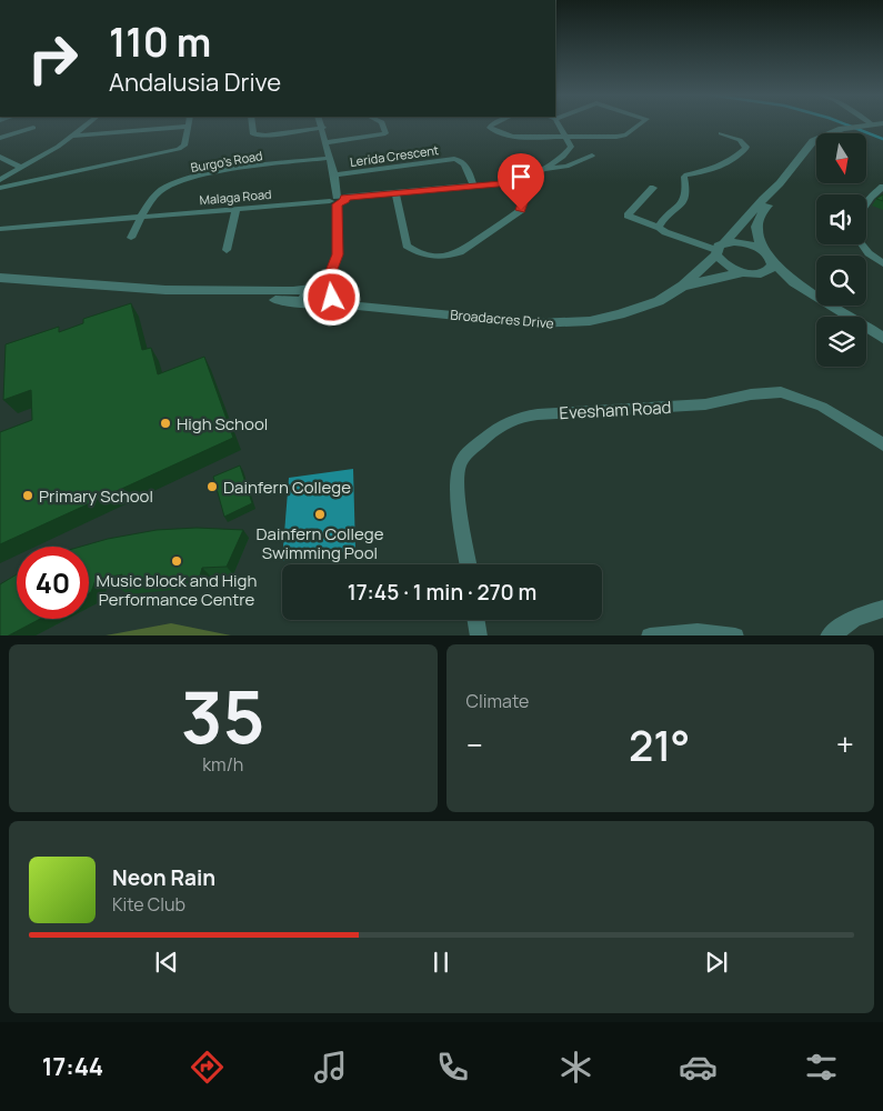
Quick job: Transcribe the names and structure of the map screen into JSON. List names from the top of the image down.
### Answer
{
  "streets": {
    "street": [
      "Lerida Crescent",
      "Burgo's Road",
      "Malaga Road",
      "Broadacres Drive",
      "Evesham Road"
    ]
  },
  "crossings": [
    ["Lerida Crescent", "Malaga Road"],
    ["Burgo's Road", "Malaga Road"]
  ],
  "places": [
    "High School",
    "Dainfern College",
    "Primary School",
    "Dainfern College Swimming Pool",
    "Music block and High Performance Centre"
  ],
  "north": "bottom",
  "page": {
    "turn": ["110 m", "Andalusia Drive"],
    "limit": "40",
    "trip": "17:45 · 1 min · 270 m",
    "tile": [
      ["35", "km/h"],
      "Climate"
    ],
    "heat": ["−", "21°", "+"],
    "song": ["Neon Rain", "Kite Club"],
    "tabs": "17:44"
  }
}
